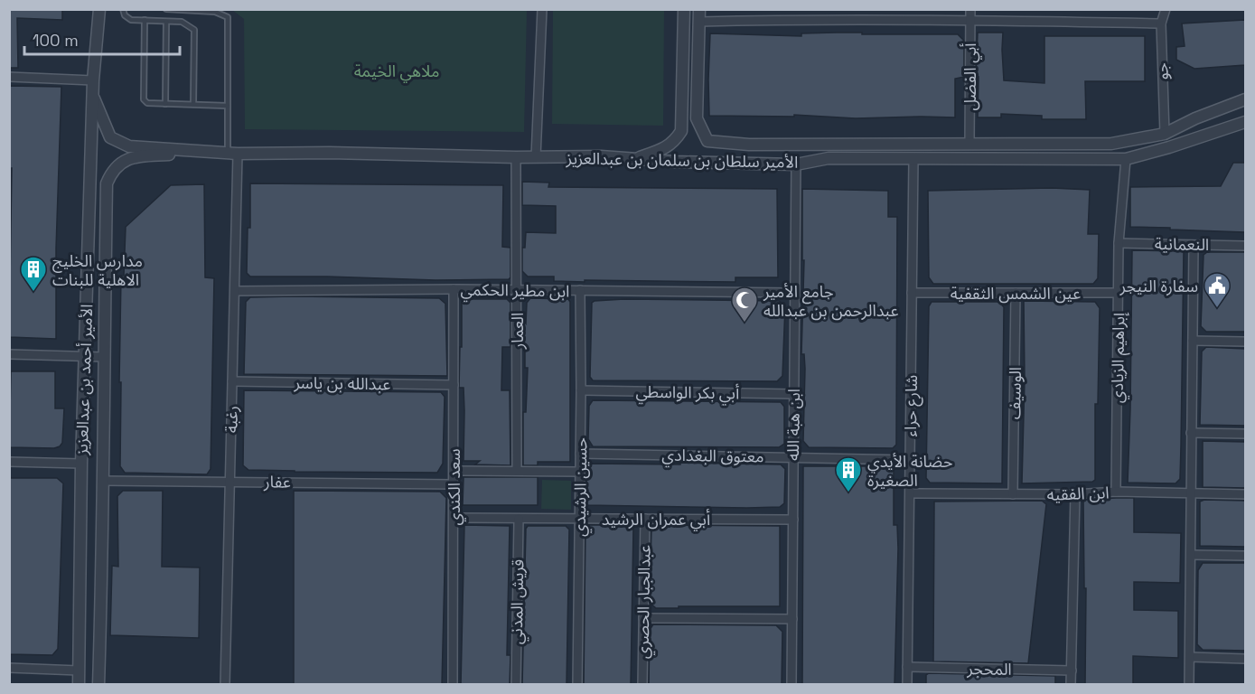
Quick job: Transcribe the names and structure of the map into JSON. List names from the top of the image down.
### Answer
{
  "streets": {
    "street": [
      "جو",
      "أبي الفضل",
      "الأمير سلطان بن سلمان بن عبدالعزيز",
      "النعمانية",
      "ابن مطير الحكمي",
      "عين الشمس الثقفية",
      "العمار",
      "إبراهيم الزيادي",
      "الأمير أحمد بن عبدالعزيز",
      "عبدالله بن ياسر",
      "أبي بكر الواسطي",
      "الوسيف",
      "شارع حراء",
      "رغبة",
      "ابن هبة الله",
      "معتوق البغدادي",
      "عفار",
      "سعد الكندي",
      "حسين الرشيدي",
      "ابن الفقيه",
      "أبي عمران الرشيد",
      "قريش المدني",
      "عبدالجبار الحصري",
      "المحجر"
    ]
  },
  "crossings": [
    ["جو", "الأمير سلطان بن سلمان بن عبدالعزيز"],
    ["أبي الفضل", "الأمير سلطان بن سلمان بن عبدالعزيز"],
    ["الأمير سلطان بن سلمان بن عبدالعزيز", "العمار"],
    ["الأمير سلطان بن سلمان بن عبدالعزيز", "إبراهيم الزيادي"],
    ["الأمير سلطان بن سلمان بن عبدالعزيز", "الأمير أحمد بن عبدالعزيز"],
    ["الأمير سلطان بن سلمان بن عبدالعزيز", "شارع حراء"],
    ["الأمير سلطان بن سلمان بن عبدالعزيز", "رغبة"],
    ["الأمير سلطان بن سلمان بن عبدالعزيز", "ابن هبة الله"],
    ["النعمانية", "إبراهيم الزيادي"],
    ["ابن مطير الحكمي", "العمار"],
    ["ابن مطير الحكمي", "رغبة"],
    ["ابن مطير الحكمي", "ابن هبة الله"],
    ["ابن مطير الحكمي", "سعد الكندي"],
    ["ابن مطير الحكمي", "حسين الرشيدي"],
    ["عين الشمس الثقفية", "إبراهيم الزيادي"],
    ["عين الشمس الثقفية", "الوسيف"],
    ["عين الشمس الثقفية", "شارع حراء"],
    ["إبراهيم الزيادي", "ابن الفقيه"],
    ["الأمير أحمد بن عبدالعزيز", "عفار"],
    ["عبدالله بن ياسر", "رغبة"],
    ["عبدالله بن ياسر", "سعد الكندي"],
    ["أبي بكر الواسطي", "ابن هبة الله"],
    ["أبي بكر الواسطي", "حسين الرشيدي"],
    ["الوسيف", "ابن الفقيه"],
    ["شارع حراء", "معتوق البغدادي"],
    ["شارع حراء", "ابن الفقيه"],
    ["شارع حراء", "المحجر"],
    ["رغبة", "عفار"],
    ["ابن هبة الله", "معتوق البغدادي"],
    ["ابن هبة الله", "أبي عمران الرشيد"],
    ["معتوق البغدادي", "حسين الرشيدي"],
    ["عفار", "سعد الكندي"],
    ["سعد الكندي", "أبي عمران الرشيد"],
    ["حسين الرشيدي", "أبي عمران الرشيد"],
    ["أبي عمران الرشيد", "قريش المدني"],
    ["أبي عمران الرشيد", "عبدالجبار الحصري"]
  ],
  "parks": ["ملاهي الخيمة"],
  "places": {
    "building": ["مدارس الخليج الاهلية للبنات", "حضانة الأيدي الصغيرة"],
    "public building": ["سفارة النيجر"],
    "mosque": ["جامع الأمير عبدالرحمن بن عبدالله"]
  },
  "scale_bar": "100 m"
}
